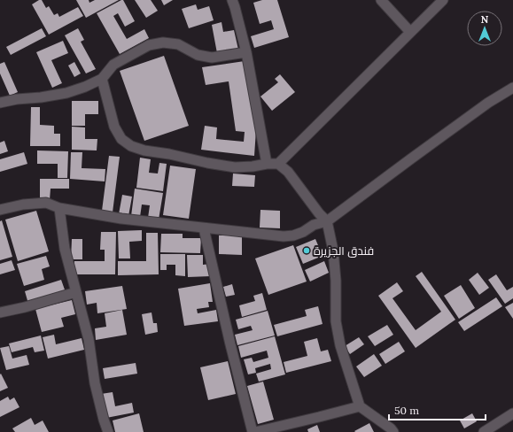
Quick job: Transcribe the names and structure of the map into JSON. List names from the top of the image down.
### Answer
{
  "places": ["فندق الجزيرة"],
  "scale_bar": "50 m",
  "north": "top"
}
